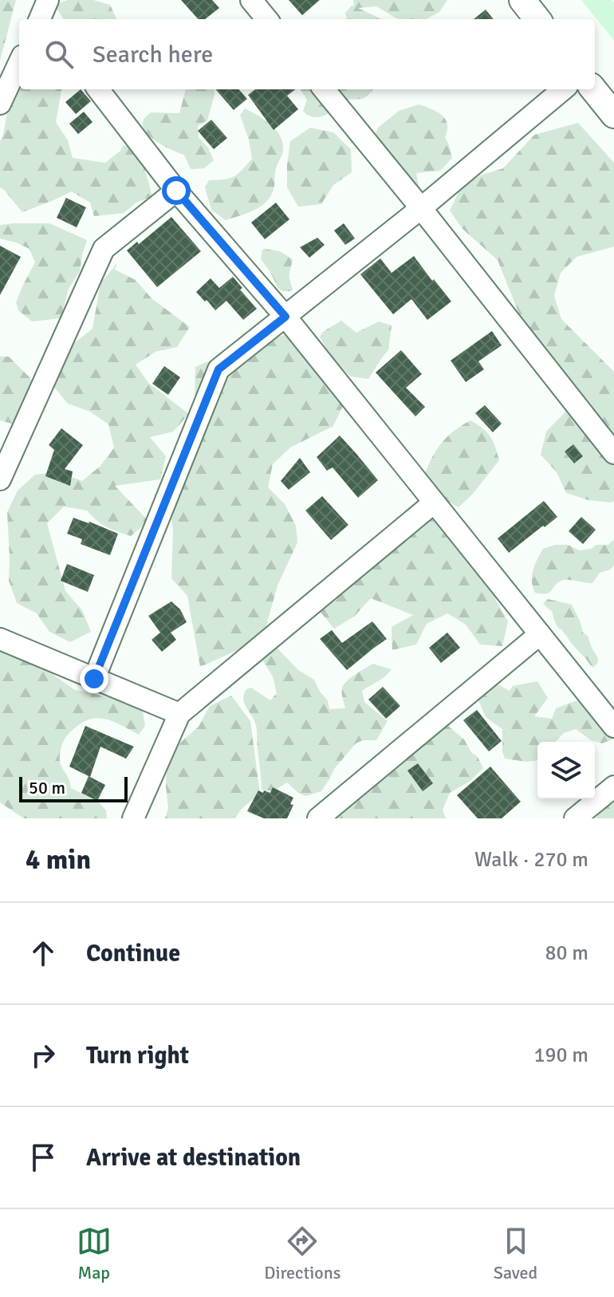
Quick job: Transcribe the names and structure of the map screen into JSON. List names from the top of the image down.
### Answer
{
  "scale_bar": "50 m",
  "page": {
    "search": "Search here",
    "scale": "50 m",
    "heading": ["4 min", "Walk · 270 m"],
    "list": [
      ["Continue", "80 m"],
      ["Turn right", "190 m"],
      "Arrive at destination"
    ],
    "nav": ["Map", "Directions", "Saved"]
  }
}
